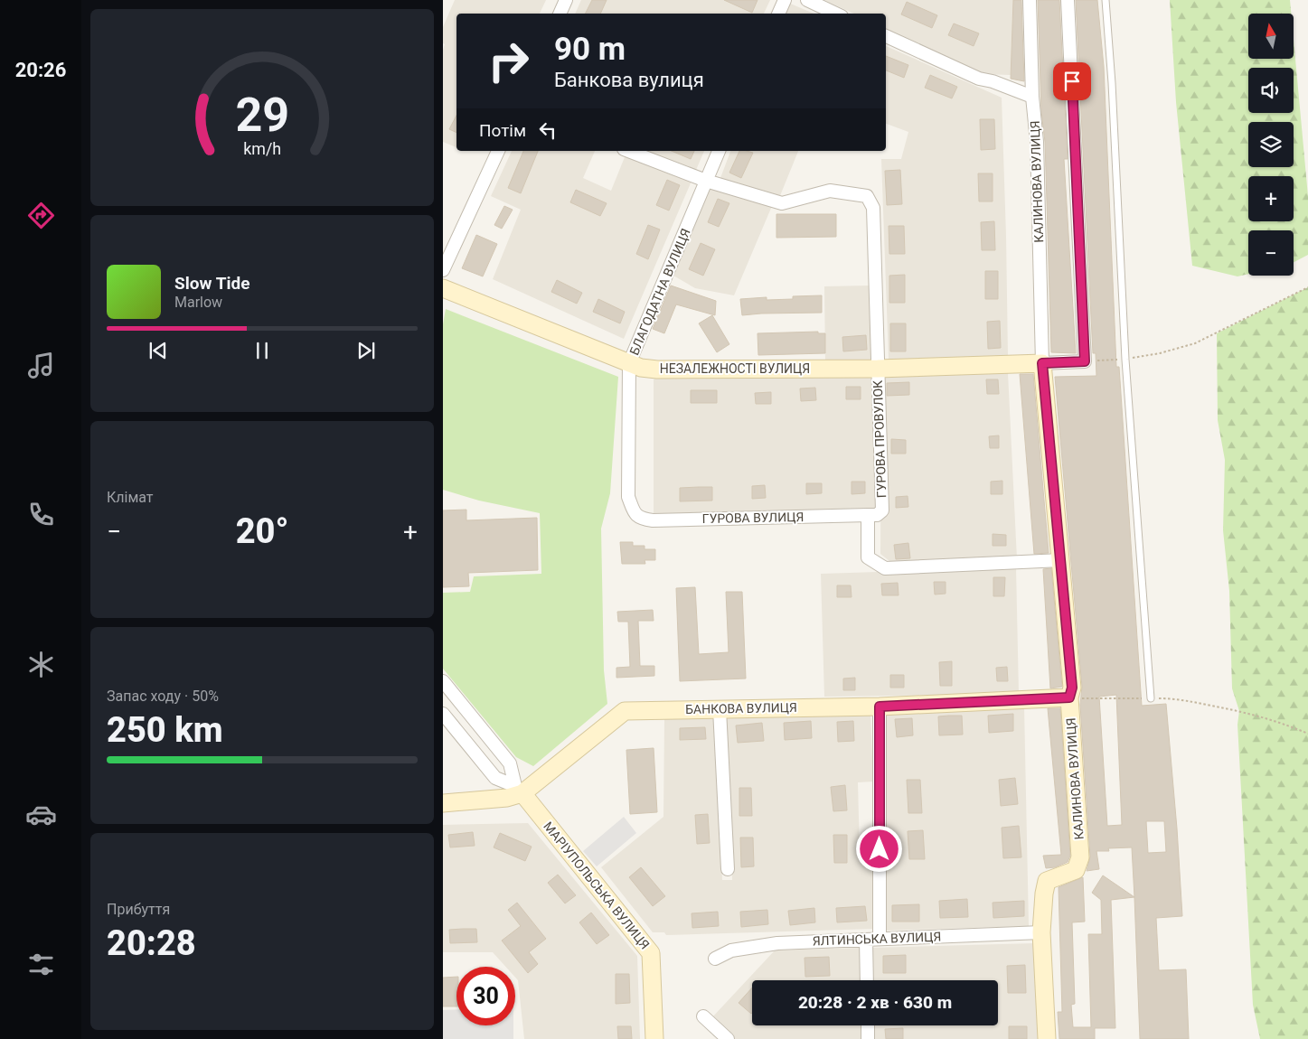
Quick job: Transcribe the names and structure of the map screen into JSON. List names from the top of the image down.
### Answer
{
  "streets": {
    "street": [
      "КАЛИНОВА ВУЛИЦЯ",
      "БЛАГОДАТНА ВУЛИЦЯ",
      "НЕЗАЛЕЖНОСТІ ВУЛИЦЯ",
      "ГУРОВА ПРОВУЛОК",
      "ГУРОВА ВУЛИЦЯ",
      "БАНКОВА ВУЛИЦЯ",
      "МАРІУПОЛЬСЬКА ВУЛИЦЯ",
      "ЯЛТИНСЬКА ВУЛИЦЯ"
    ]
  },
  "crossings": [
    ["КАЛИНОВА ВУЛИЦЯ", "НЕЗАЛЕЖНОСТІ ВУЛИЦЯ"],
    ["КАЛИНОВА ВУЛИЦЯ", "ГУРОВА ПРОВУЛОК"],
    ["КАЛИНОВА ВУЛИЦЯ", "БАНКОВА ВУЛИЦЯ"],
    ["КАЛИНОВА ВУЛИЦЯ", "ЯЛТИНСЬКА ВУЛИЦЯ"],
    ["БЛАГОДАТНА ВУЛИЦЯ", "НЕЗАЛЕЖНОСТІ ВУЛИЦЯ"],
    ["БЛАГОДАТНА ВУЛИЦЯ", "ГУРОВА ПРОВУЛОК"],
    ["БЛАГОДАТНА ВУЛИЦЯ", "ГУРОВА ВУЛИЦЯ"],
    ["НЕЗАЛЕЖНОСТІ ВУЛИЦЯ", "ГУРОВА ПРОВУЛОК"],
    ["ГУРОВА ПРОВУЛОК", "ГУРОВА ВУЛИЦЯ"],
    ["БАНКОВА ВУЛИЦЯ", "МАРІУПОЛЬСЬКА ВУЛИЦЯ"]
  ],
  "north": "top",
  "page": {
    "tabs": "20:26",
    "map_buttons": ["+", "−"],
    "turn": ["90 m", "Банкова вулиця"],
    "then": "Потім",
    "song": ["Slow Tide", "Marlow"],
    "tile": [
      "Клімат",
      ["Запас ходу · 50%", "250 km"],
      ["Прибуття", "20:28"]
    ],
    "heat": ["−", "20°", "+"],
    "limit": "30",
    "trip": "20:28 · 2 хв · 630 m",
    "gauge": ["29", "km/h"]
  }
}
